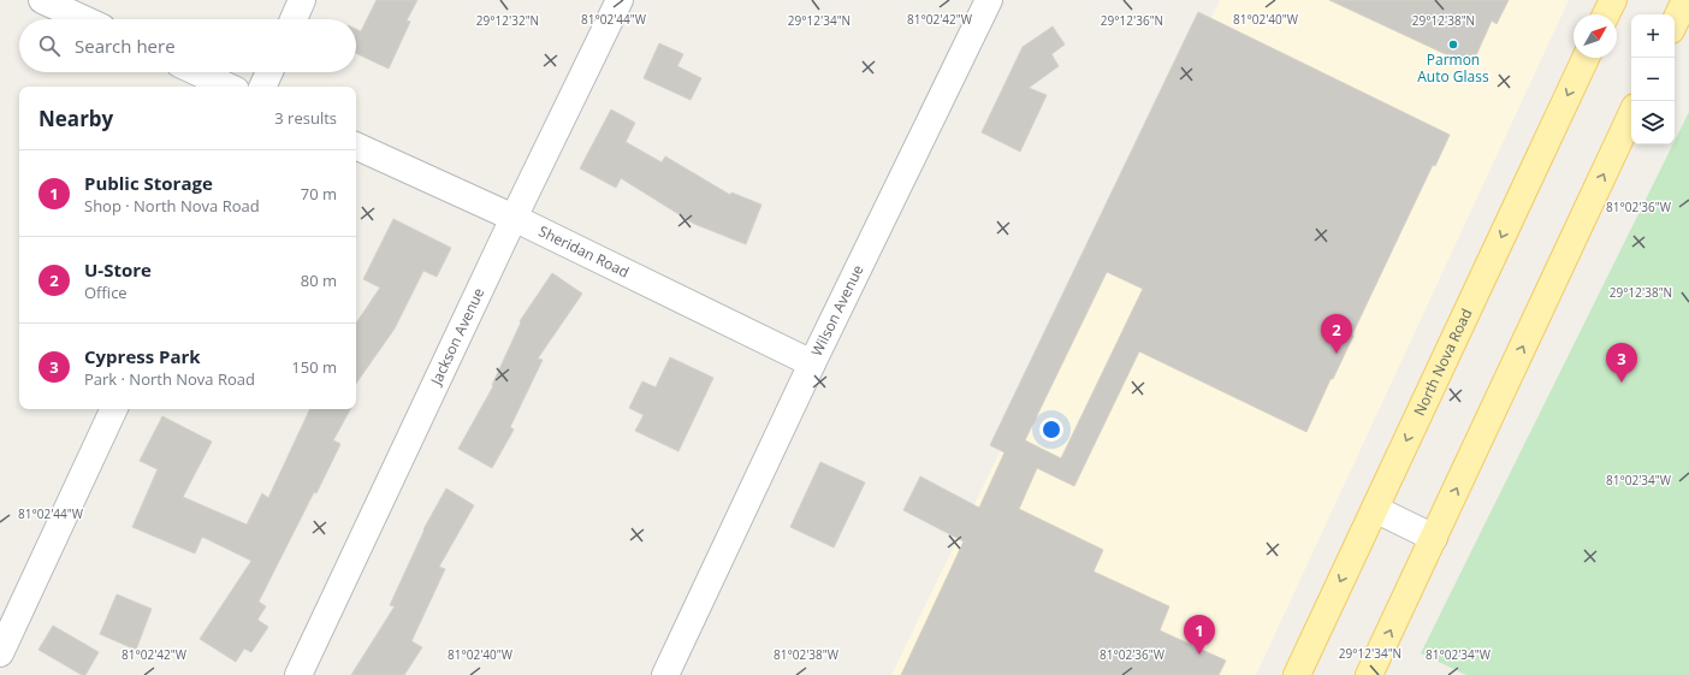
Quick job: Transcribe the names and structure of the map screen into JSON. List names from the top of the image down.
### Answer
{
  "streets": {
    "main road": ["North Nova Road"],
    "street": ["Sheridan Road", "Wilson Avenue", "Jackson Avenue"]
  },
  "crossings": [
    ["Sheridan Road", "Wilson Avenue"],
    ["Sheridan Road", "Jackson Avenue"]
  ],
  "places": ["Parmon Auto Glass"],
  "north": "top right",
  "page": {
    "map_buttons": ["+", "−"],
    "search": "Search here",
    "heading": ["Nearby", "3 results"],
    "list": [
      {
        "mark": "1",
        "name": "Public Storage",
        "note": "Shop · North Nova Road",
        "value": "70 m"
      },
      {
        "mark": "2",
        "name": "U-Store",
        "note": "Office",
        "value": "80 m"
      },
      {
        "mark": "3",
        "name": "Cypress Park",
        "note": "Park · North Nova Road",
        "value": "150 m"
      }
    ],
    "pins": ["2", "3", "1"]
  },
  "coordinates": [
    "81°02'44\"W",
    "81°02'40\"W",
    "81°02'42\"W",
    "29°12'32\"N",
    "29°12'34\"N",
    "29°12'36\"N",
    "29°12'38\"N",
    "81°02'36\"W",
    "81°02'34\"W",
    "81°02'38\"W"
  ]
}
